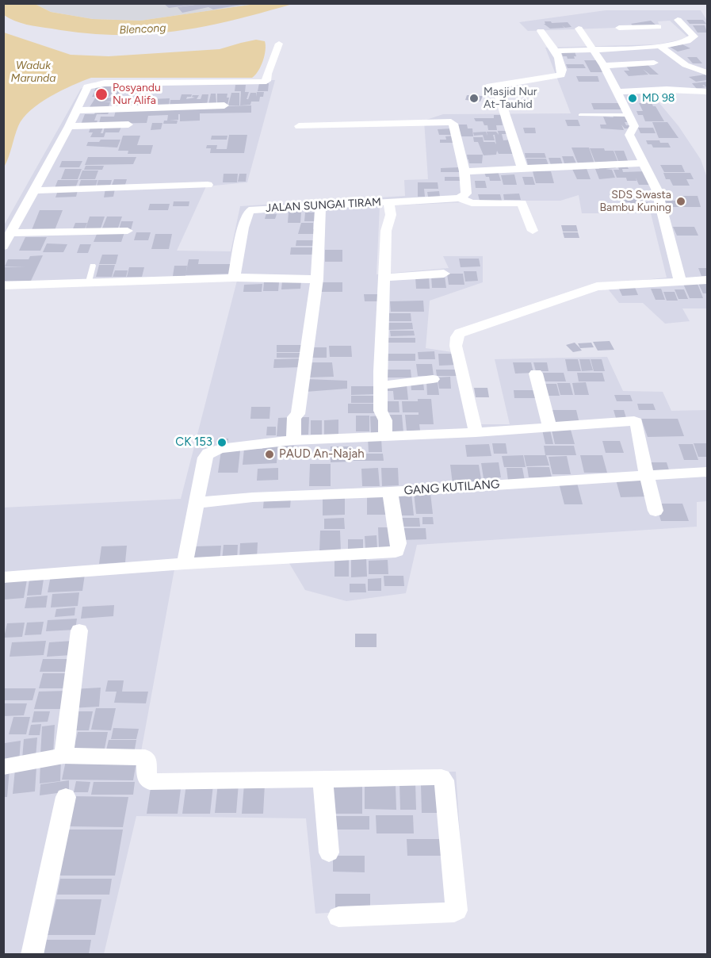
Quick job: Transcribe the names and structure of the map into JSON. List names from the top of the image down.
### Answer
{
  "streets": {
    "street": ["JALAN SUNGAI TIRAM", "GANG KUTILANG"]
  },
  "water": ["Blencong", "Waduk Marunda"],
  "places": [
    "Posyandu Nur Alifa",
    "Masjid Nur At-Tauhid",
    "MD 98",
    "SDS Swasta Bambu Kuning",
    "CK 153",
    "PAUD An-Najah"
  ]
}
